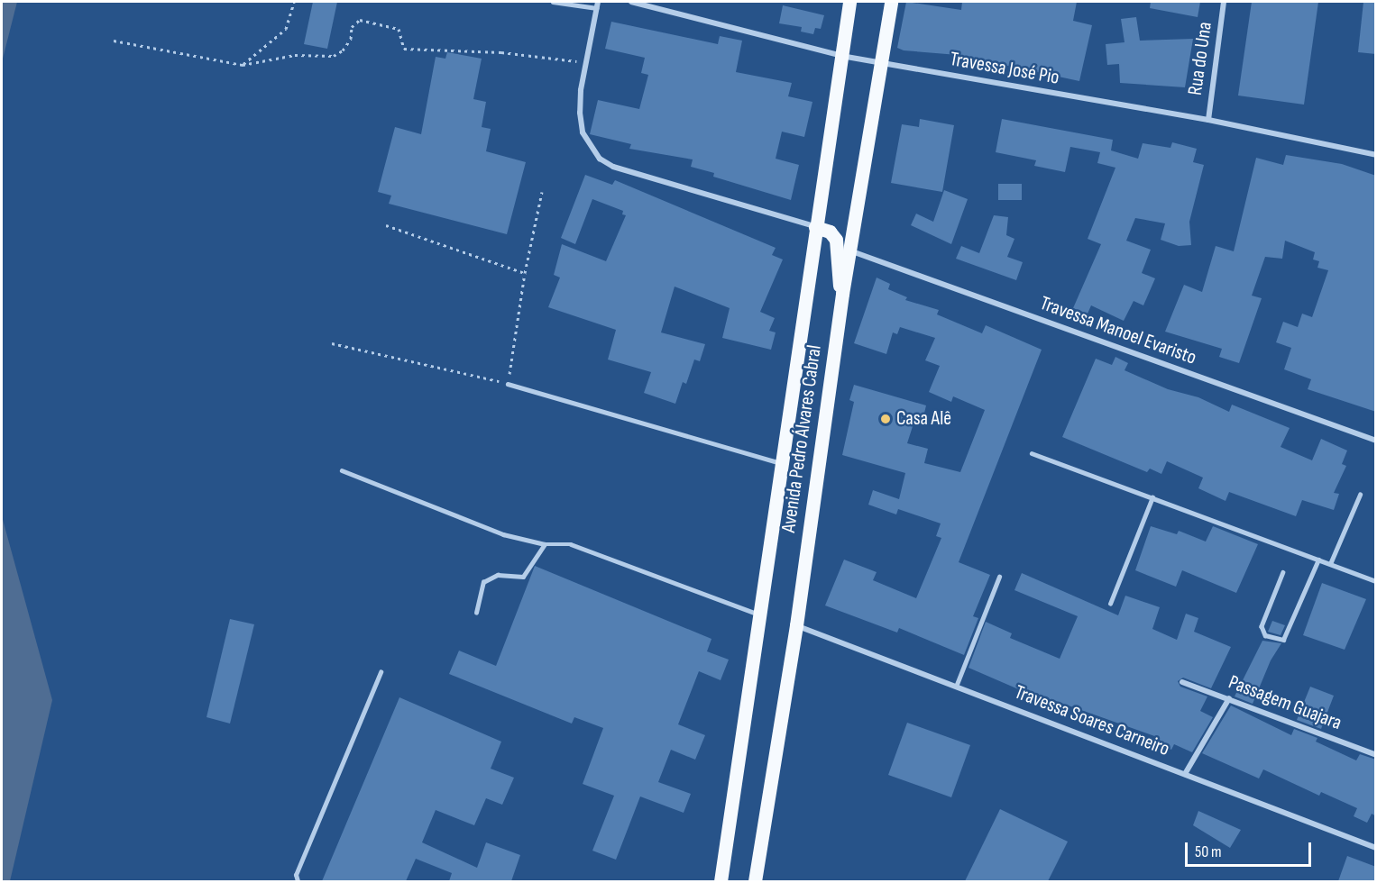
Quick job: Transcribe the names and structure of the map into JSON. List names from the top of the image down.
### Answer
{
  "streets": {
    "main road": ["Avenida Pedro Álvares Cabral"],
    "street": [
      "Rua do Una",
      "Travessa José Pio",
      "Travessa Manoel Evaristo",
      "Passagem Guajara",
      "Travessa Soares Carneiro"
    ]
  },
  "crossings": [
    ["Rua do Una", "Travessa José Pio"],
    ["Travessa José Pio", "Avenida Pedro Álvares Cabral"],
    ["Travessa Manoel Evaristo", "Avenida Pedro Álvares Cabral"],
    ["Avenida Pedro Álvares Cabral", "Travessa Soares Carneiro"]
  ],
  "places": ["Casa Alê"],
  "scale_bar": "50 m"
}
